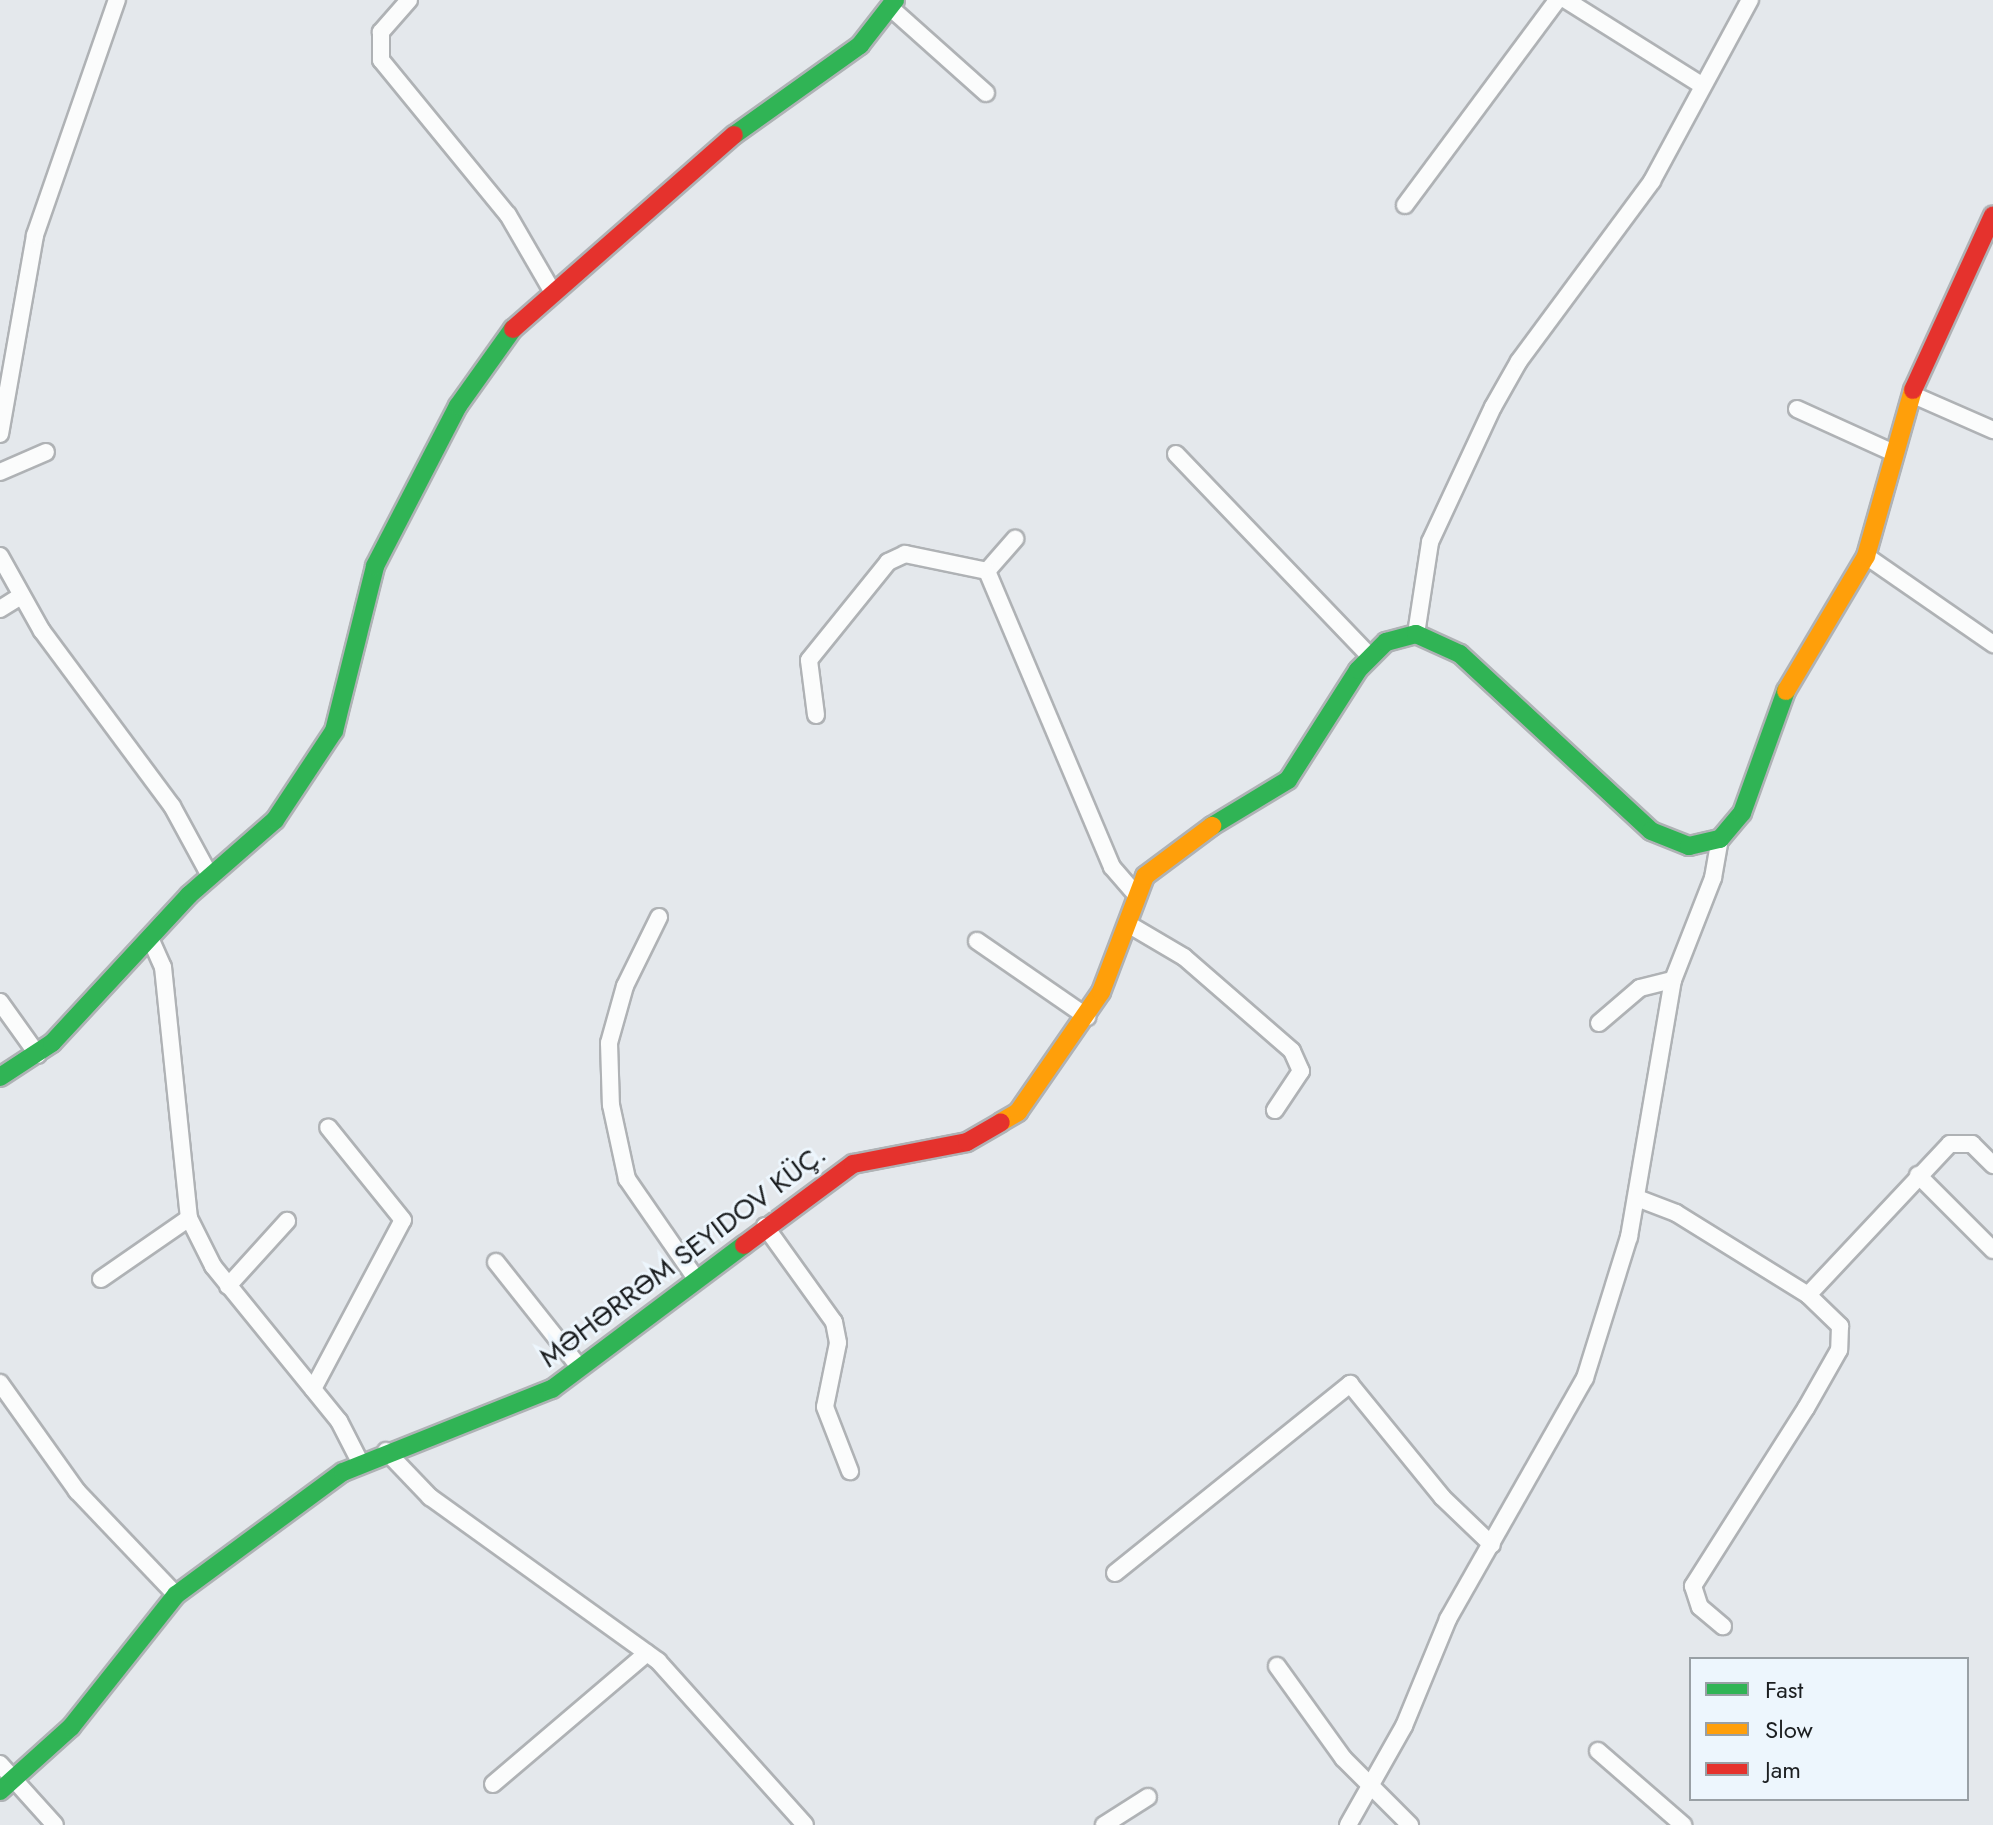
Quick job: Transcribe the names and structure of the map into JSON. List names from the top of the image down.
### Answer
{
  "streets": {
    "street": ["MƏHƏRRƏM SEYIDOV KÜÇ."]
  },
  "legend": ["Fast", "Slow", "Jam"]
}
